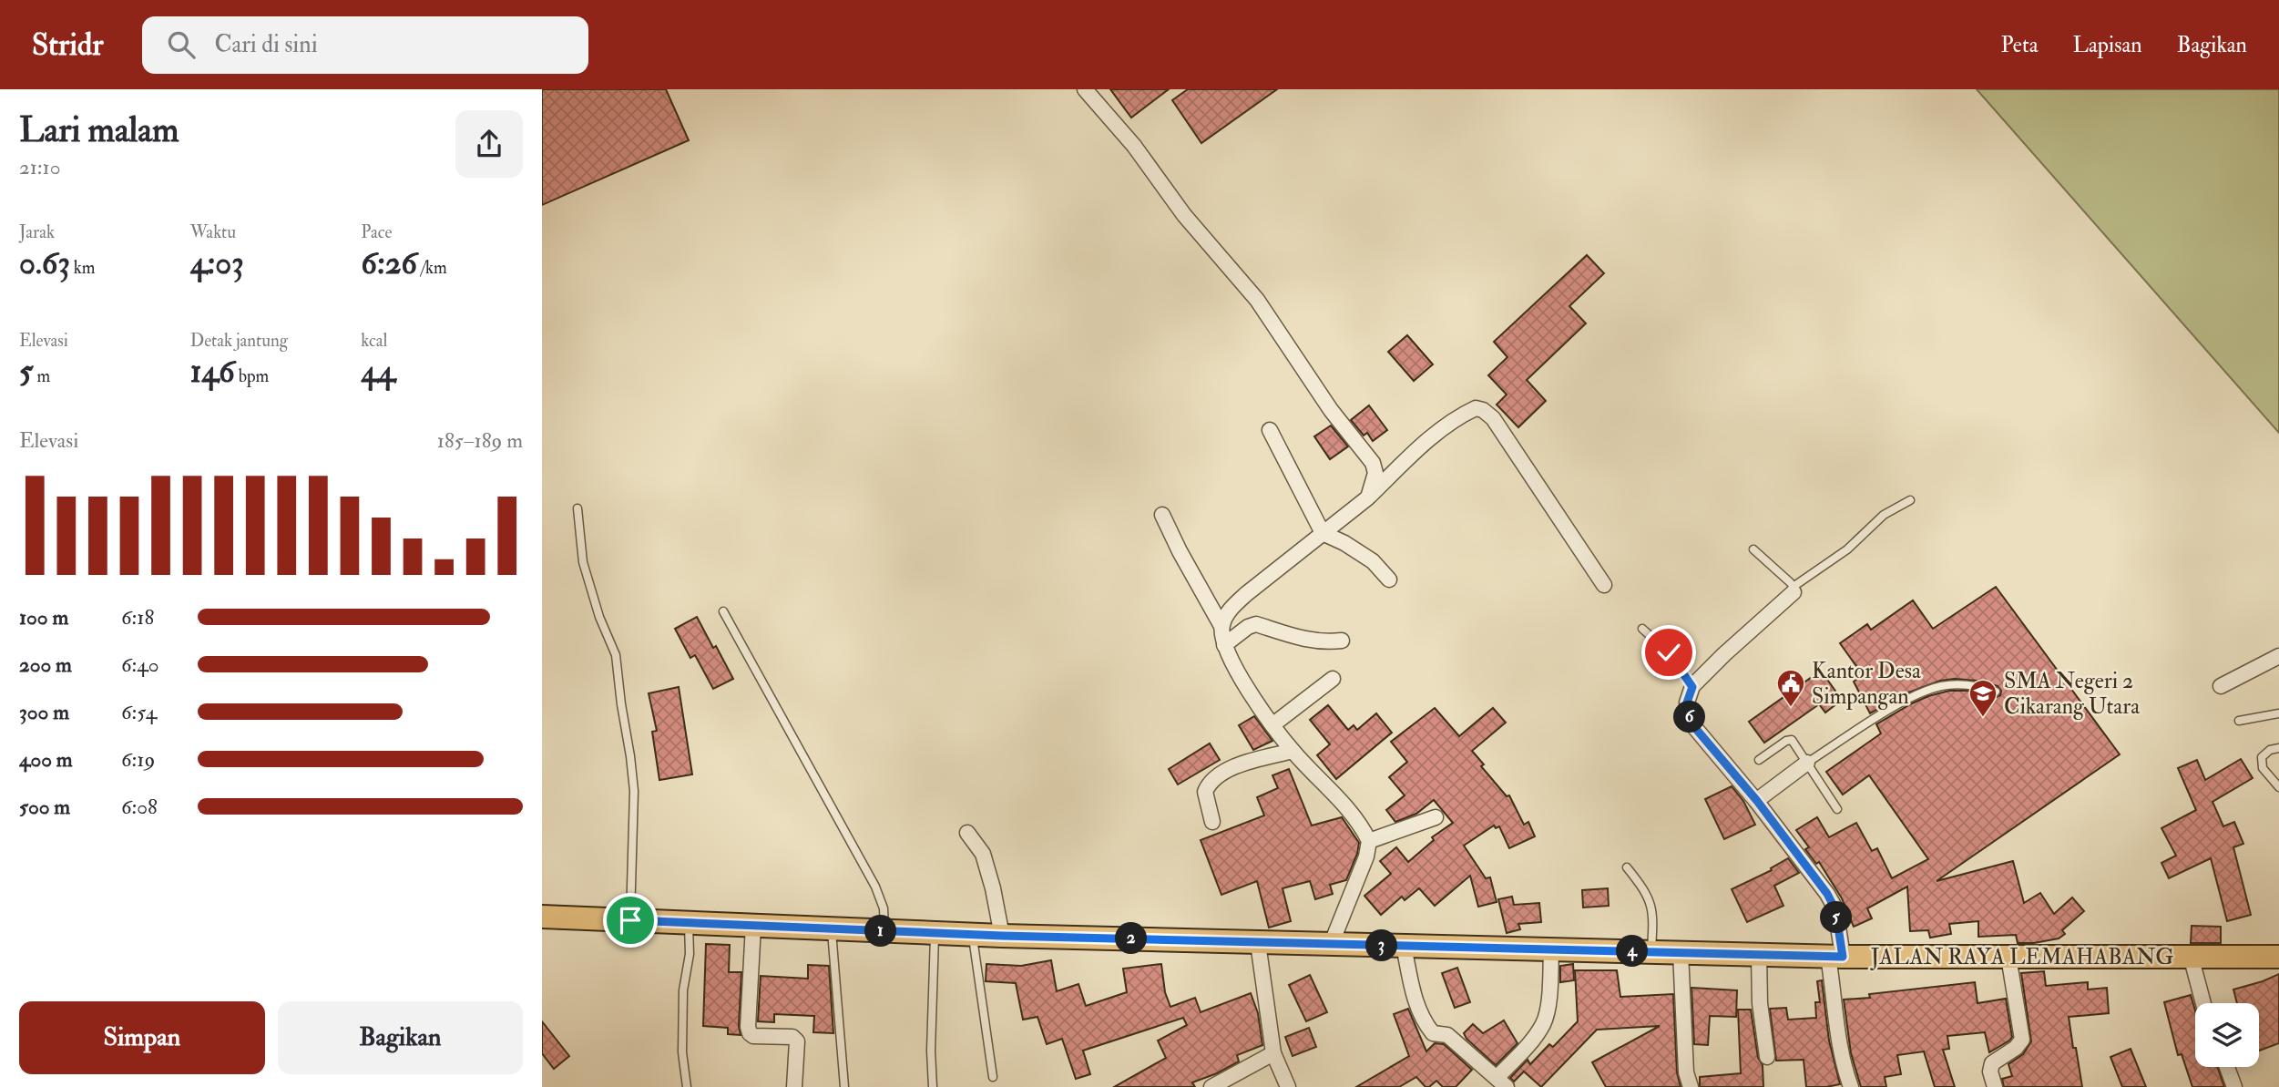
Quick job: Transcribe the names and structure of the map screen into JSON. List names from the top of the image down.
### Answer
{
  "streets": {
    "main road": ["JALAN RAYA LEMAHABANG"]
  },
  "places": {
    "public building": ["Kantor Desa Simpangan"],
    "school or university": ["SMA Negeri 2 Cikarang Utara"]
  },
  "page": {
    "header": "Stridr",
    "search": "Cari di sini",
    "nav": ["Peta", "Lapisan", "Bagikan"],
    "heading": ["Lari malam", "21:10"],
    "stats": [
      ["Jarak", "0.63 km"],
      ["Waktu", "4:03"],
      ["Pace", "6:26 /km"],
      ["Elevasi", "5 m"],
      ["Detak jantung", "146 bpm"],
      ["kcal", "44"]
    ],
    "chart": ["Elevasi", "185–189 m"],
    "list": [
      {
        "name": "100 m",
        "note": "6:18"
      },
      {
        "name": "200 m",
        "note": "6:40"
      },
      {
        "name": "300 m",
        "note": "6:54"
      },
      {
        "name": "400 m",
        "note": "6:19"
      },
      {
        "name": "500 m",
        "note": "6:08"
      }
    ],
    "pins": [
      "6",
      "5",
      "1",
      "2",
      "3",
      "4"
    ],
    "buttons": ["Simpan", "Bagikan"]
  }
}
